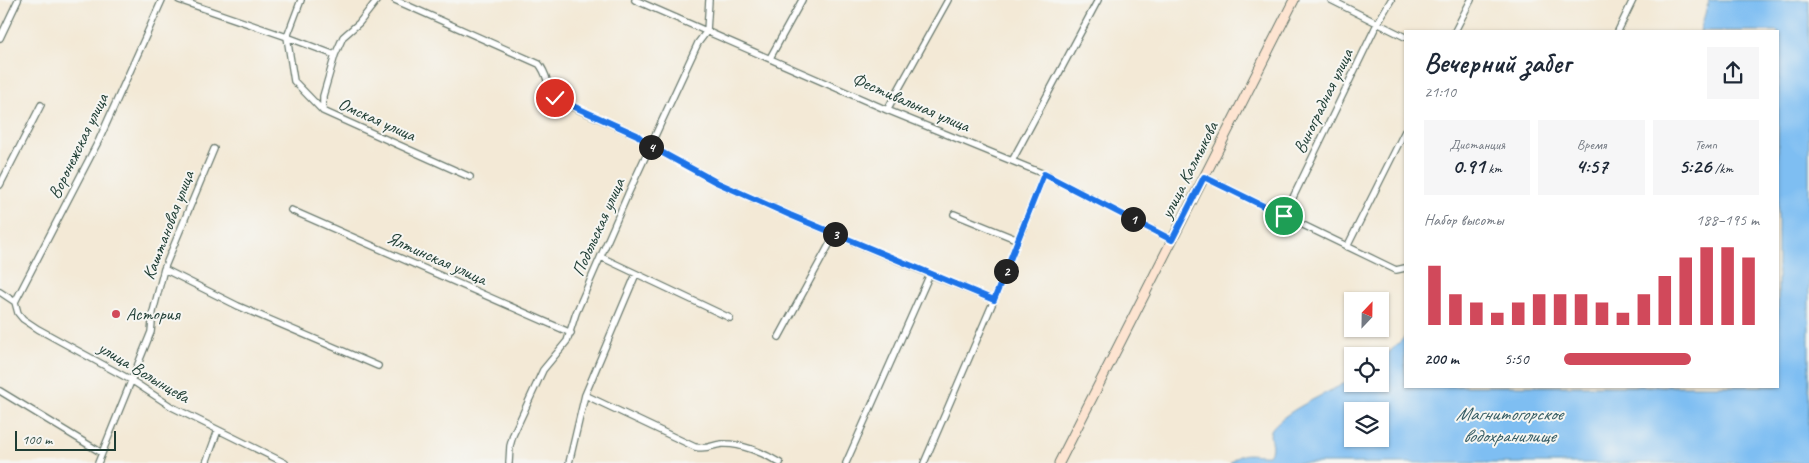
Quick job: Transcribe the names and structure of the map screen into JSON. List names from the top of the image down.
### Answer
{
  "streets": {
    "main road": ["улица Калмыкова"],
    "street": [
      "Виноградная улица",
      "Фестивальная улица",
      "Омская улица",
      "Воронежская улица",
      "Каштановая улица",
      "Подольская улица",
      "Ялтинская улица",
      "улица Волынцева"
    ]
  },
  "crossings": [
    ["Фестивальная улица", "улица Калмыкова"],
    ["Фестивальная улица", "Подольская улица"],
    ["Воронежская улица", "улица Волынцева"],
    ["Каштановая улица", "улица Волынцева"],
    ["Подольская улица", "Ялтинская улица"]
  ],
  "water": ["Магнитогорское водохранилище"],
  "places": ["Астория"],
  "scale_bar": "100 m",
  "north": "top",
  "page": {
    "heading": ["Вечерний забег", "21:10"],
    "stats": [
      ["Дистанция", "0.91 km"],
      ["Время", "4:57"],
      ["Темп", "5:26 /km"]
    ],
    "pins": [
      "4",
      "1",
      "3",
      "2"
    ],
    "chart": ["Набор высоты", "188–195 m"],
    "list": [
      {
        "name": "200 m",
        "note": "5:50"
      }
    ],
    "scale": "100 m"
  }
}
